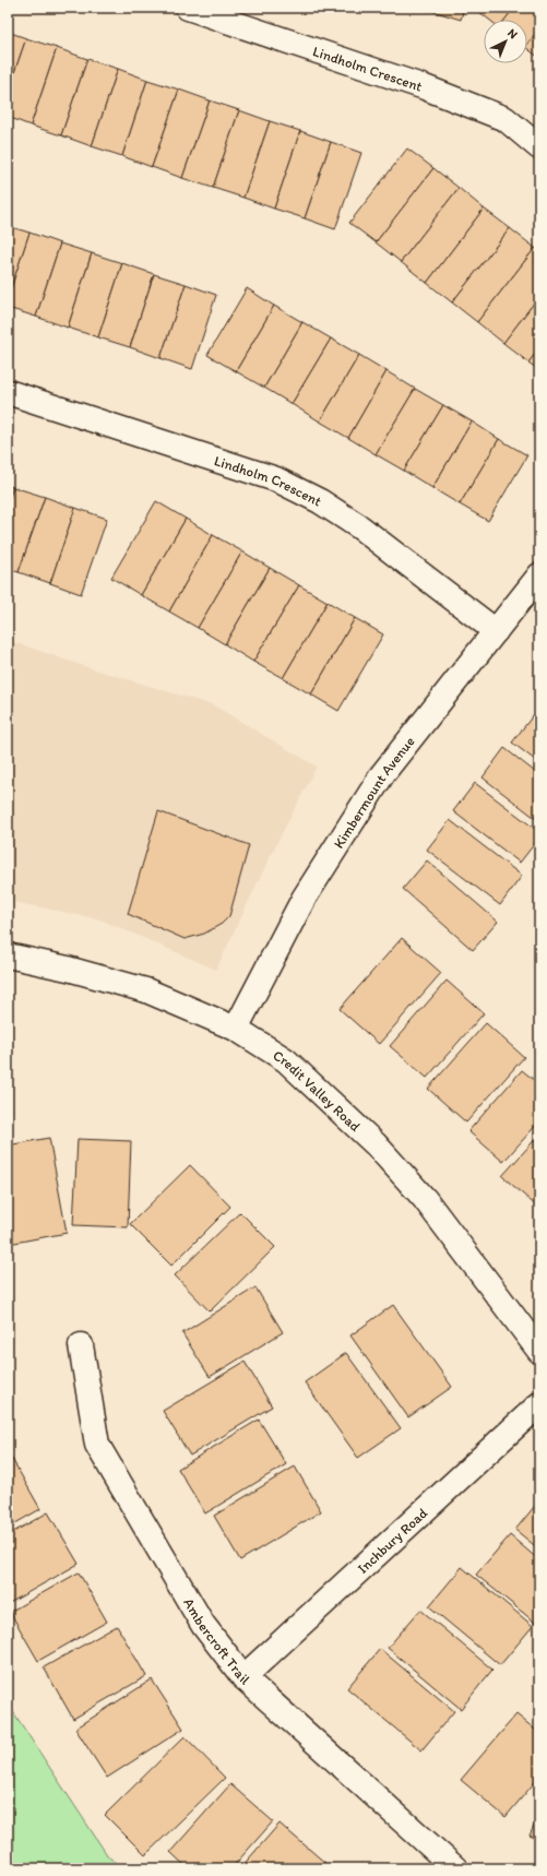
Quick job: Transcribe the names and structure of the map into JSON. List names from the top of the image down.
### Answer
{
  "streets": {
    "street": [
      "Lindholm Crescent",
      "Kimbermount Avenue",
      "Credit Valley Road",
      "Inchbury Road",
      "Ambercroft Trail"
    ]
  },
  "crossings": [
    ["Lindholm Crescent", "Kimbermount Avenue"],
    ["Kimbermount Avenue", "Credit Valley Road"],
    ["Inchbury Road", "Ambercroft Trail"]
  ],
  "north": "top right"
}
